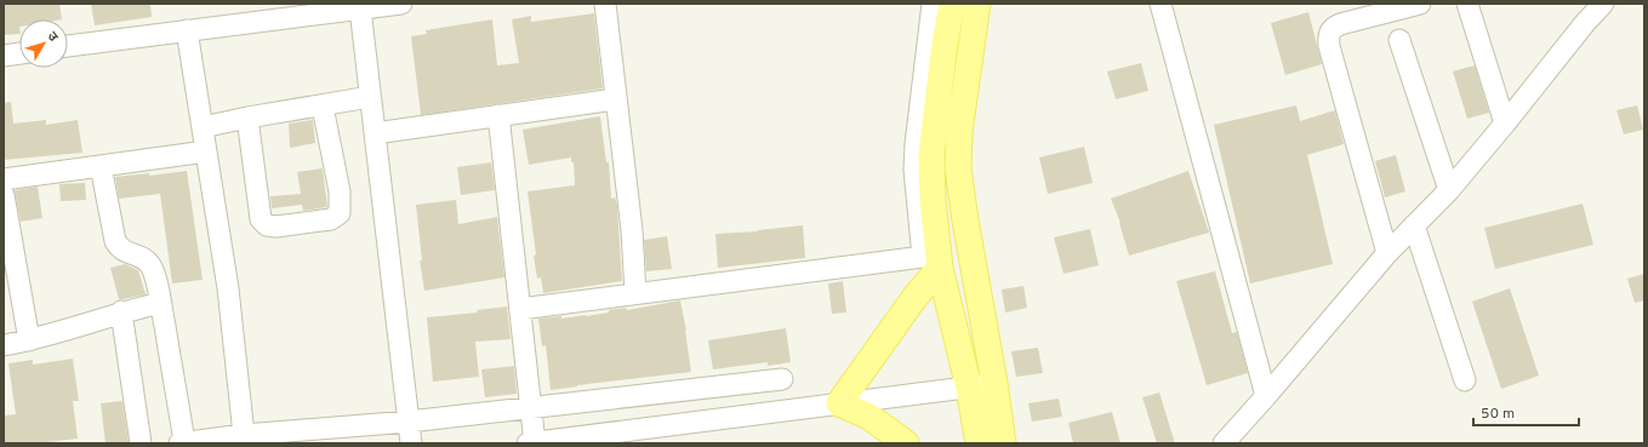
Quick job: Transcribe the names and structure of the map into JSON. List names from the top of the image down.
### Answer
{
  "scale_bar": "50 m",
  "north": "top right"
}
